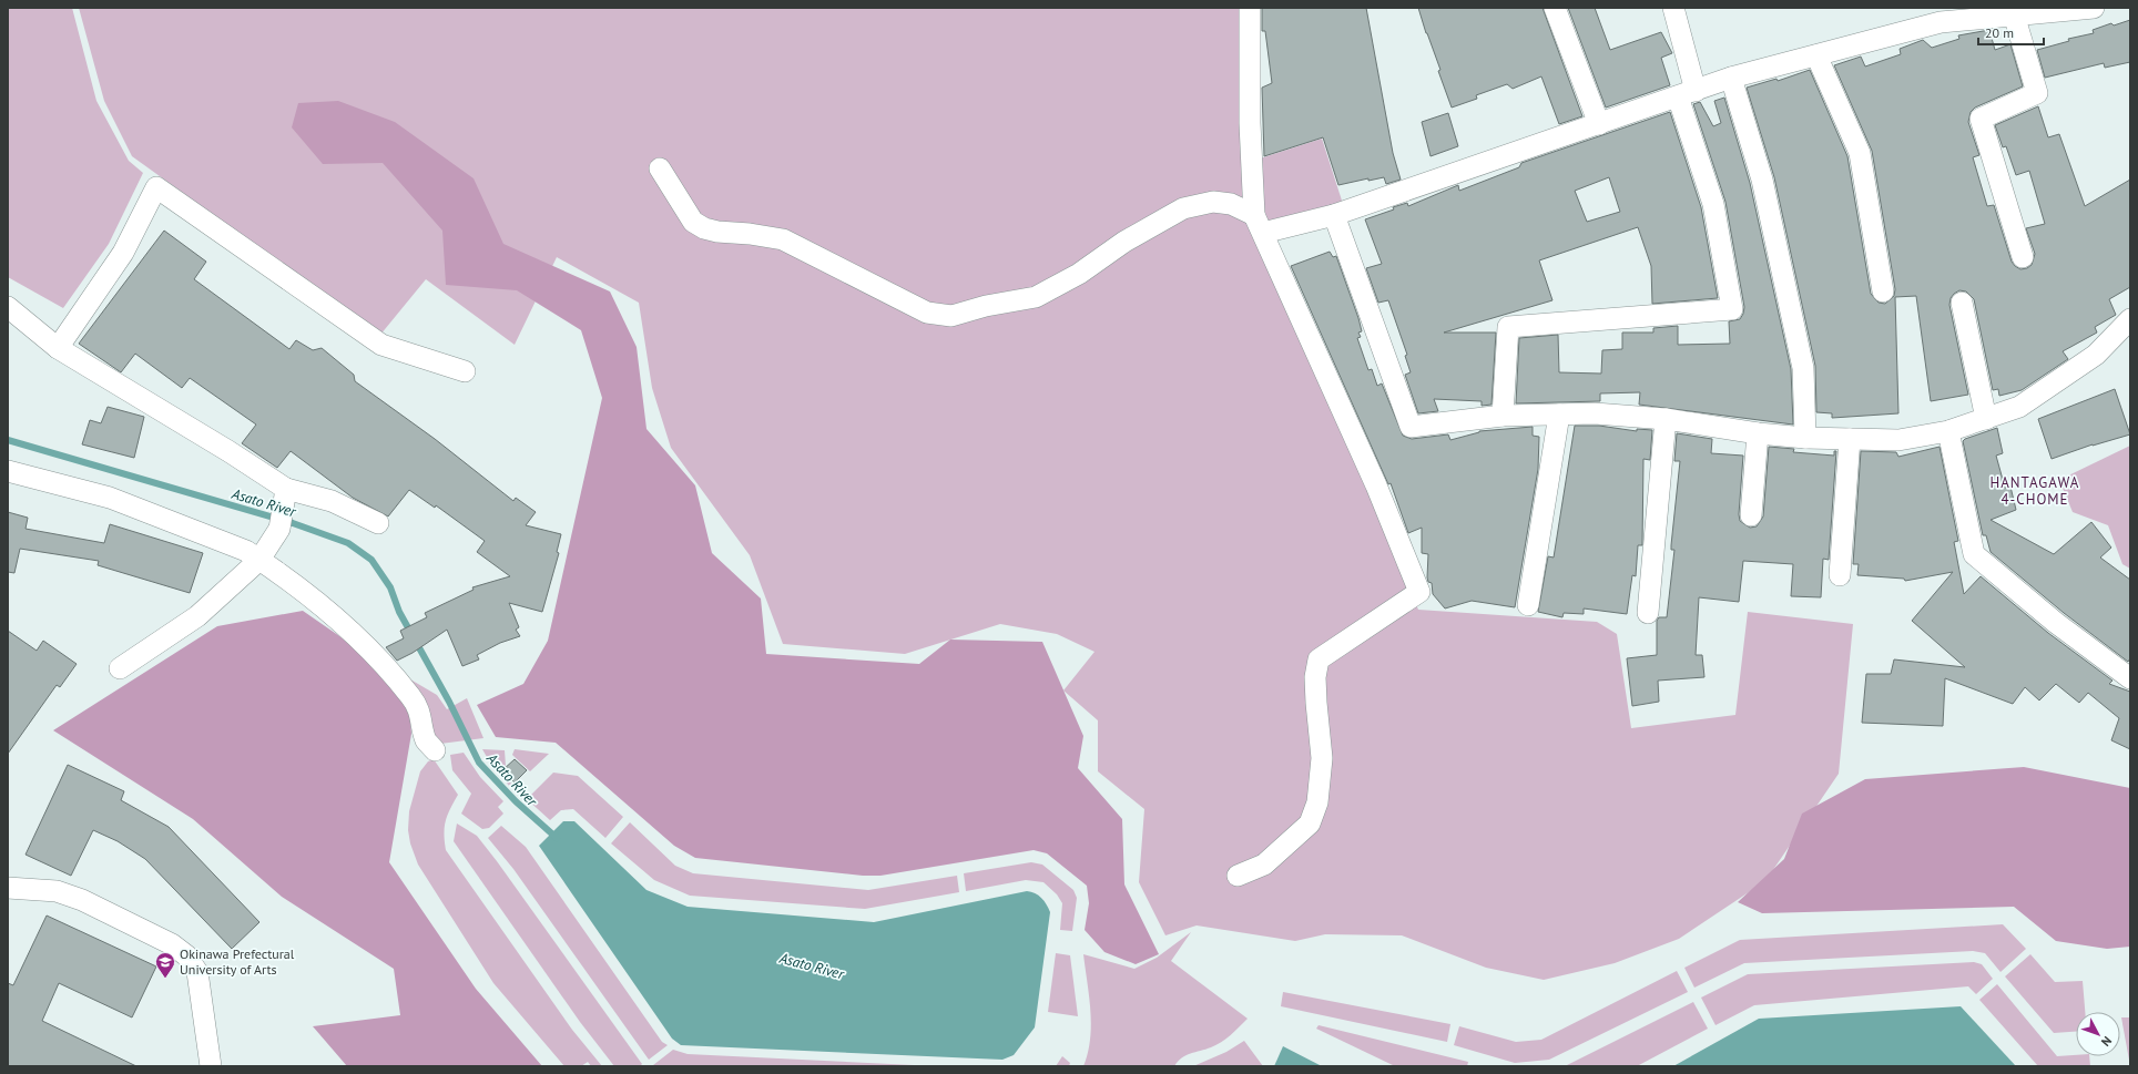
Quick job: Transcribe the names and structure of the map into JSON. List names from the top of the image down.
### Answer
{
  "districts": ["HANTAGAWA 4-CHOME"],
  "water": ["Asato River"],
  "places": {
    "school or university": ["Okinawa Prefectural University of Arts"]
  },
  "scale_bar": "20 m",
  "north": "bottom right"
}
